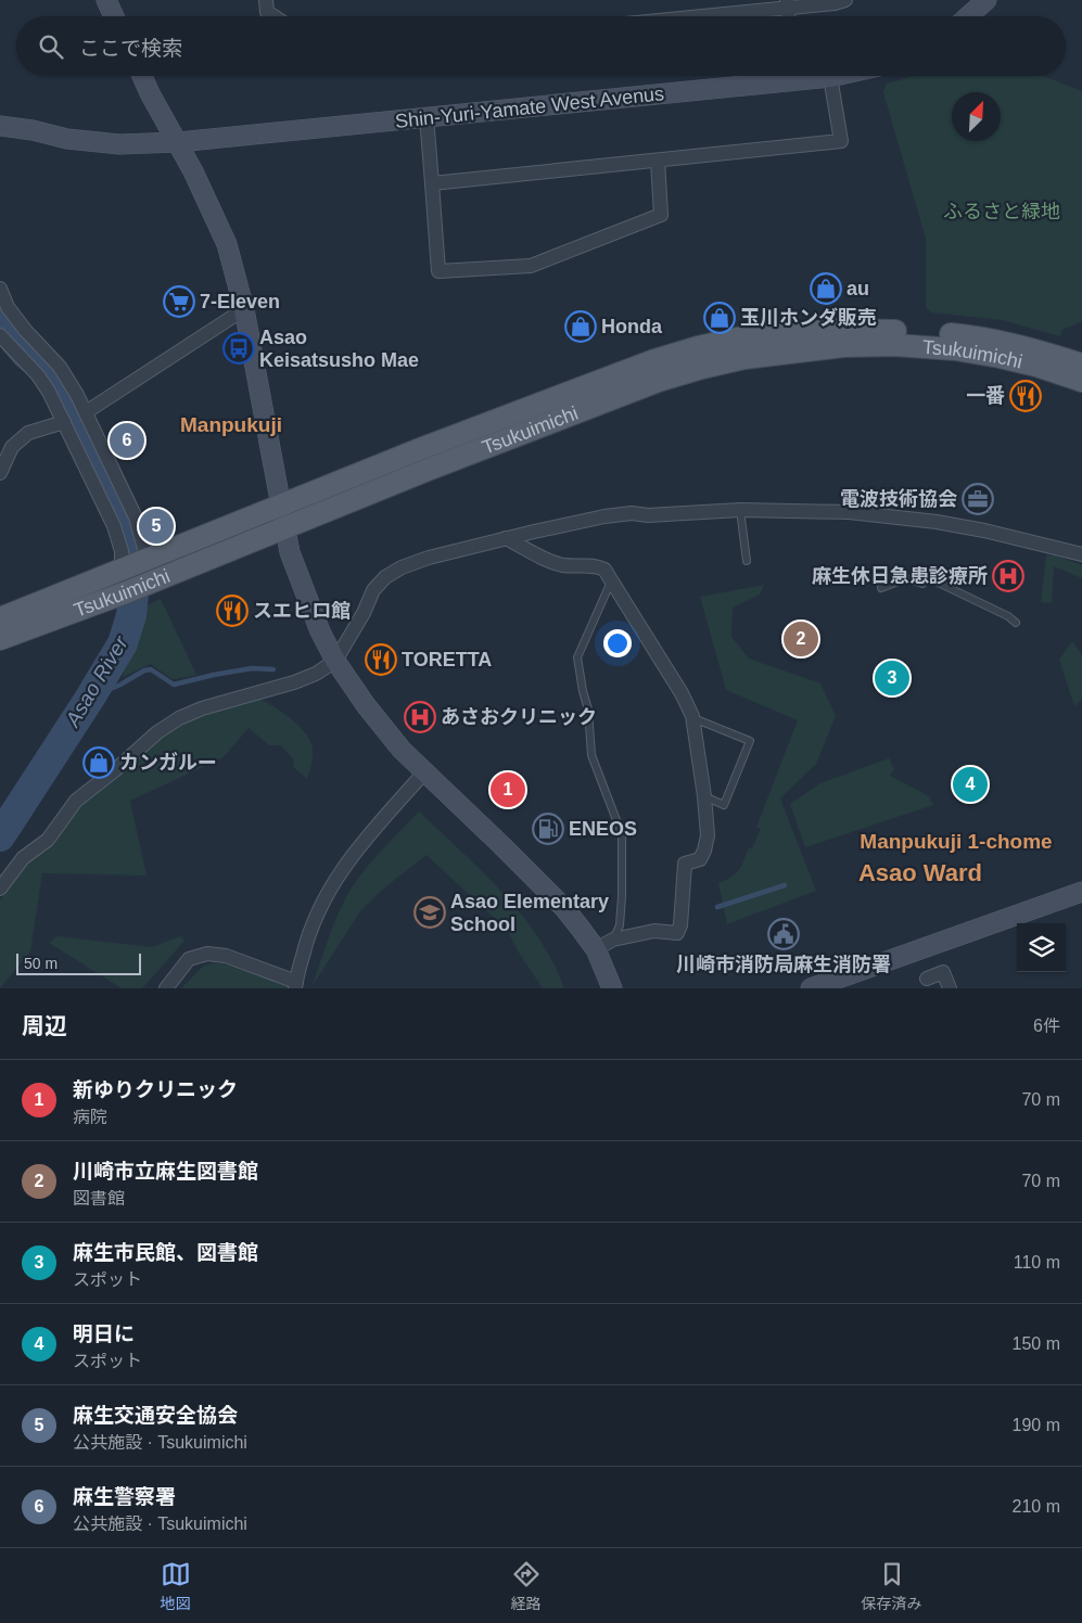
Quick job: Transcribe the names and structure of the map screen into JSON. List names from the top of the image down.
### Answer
{
  "streets": {
    "main road": ["Tsukuimichi"],
    "street": ["Shin-Yuri-Yamate West Avenus"]
  },
  "districts": ["Manpukuji", "Manpukuji 1-chome", "Asao Ward"],
  "water": ["Asao River"],
  "parks": ["ふるさと緑地"],
  "places": {
    "shop": [
      "au",
      "玉川ホンダ販売",
      "Honda",
      "カンガルー"
    ],
    "supermarket": ["7-Eleven"],
    "bus stop": ["Asao Keisatsusho Mae"],
    "restaurant": ["一番", "スエヒロ館", "TORETTA"],
    "office": ["電波技術協会"],
    "hospital": ["麻生休日急患診療所", "あさおクリニック"],
    "fuel station": ["ENEOS"],
    "school or university": ["Asao Elementary School"],
    "public building": ["川崎市消防局麻生消防署"]
  },
  "scale_bar": "50 m",
  "north": "top right",
  "page": {
    "search": "ここで検索",
    "pins": [
      "6",
      "5",
      "2",
      "3",
      "4",
      "1"
    ],
    "scale": "50 m",
    "heading": ["周辺", "6件"],
    "list": [
      {
        "mark": "1",
        "name": "新ゆりクリニック",
        "note": "病院",
        "value": "70 m"
      },
      {
        "mark": "2",
        "name": "川崎市立麻生図書館",
        "note": "図書館",
        "value": "70 m"
      },
      {
        "mark": "3",
        "name": "麻生市民館、図書館",
        "note": "スポット",
        "value": "110 m"
      },
      {
        "mark": "4",
        "name": "明日に",
        "note": "スポット",
        "value": "150 m"
      },
      {
        "mark": "5",
        "name": "麻生交通安全協会",
        "note": "公共施設 · Tsukuimichi",
        "value": "190 m"
      },
      {
        "mark": "6",
        "name": "麻生警察署",
        "note": "公共施設 · Tsukuimichi",
        "value": "210 m"
      }
    ],
    "nav": ["地図", "経路", "保存済み"]
  }
}
